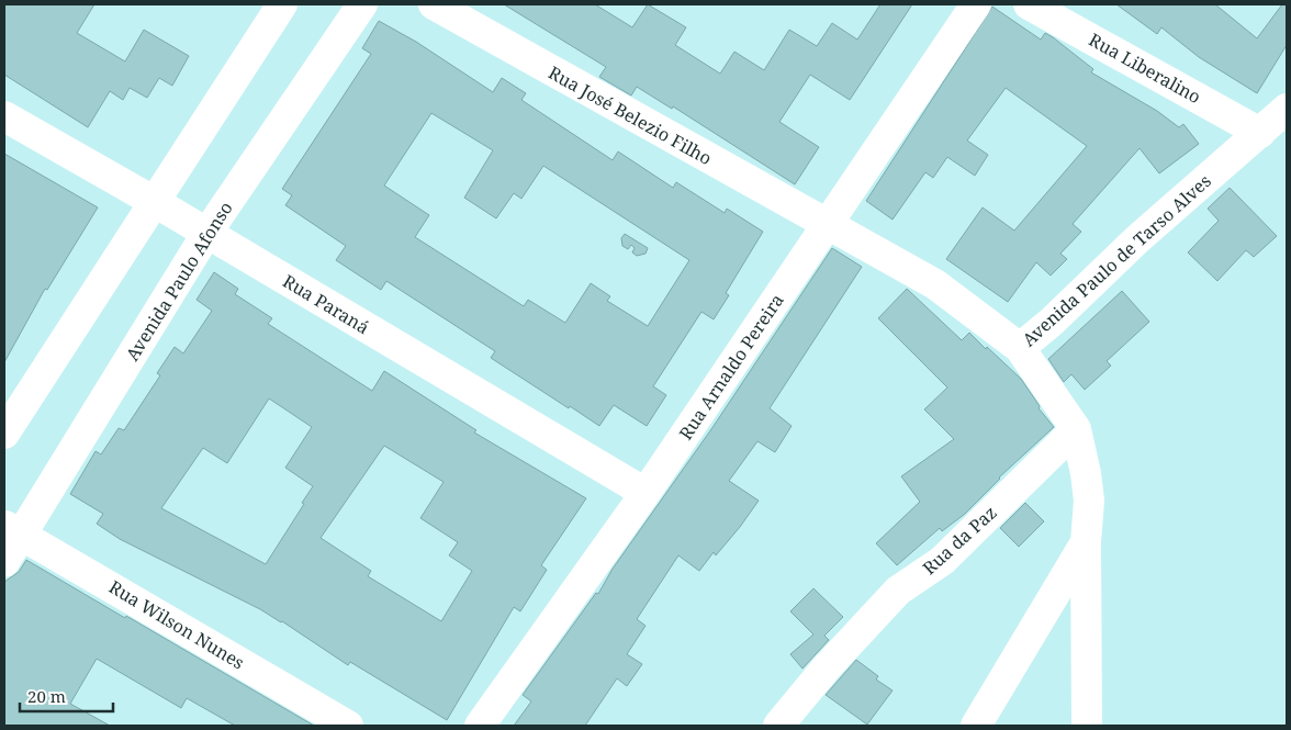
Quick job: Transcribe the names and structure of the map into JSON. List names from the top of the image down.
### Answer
{
  "streets": {
    "street": [
      "Rua Liberalino",
      "Rua José Belezio Filho",
      "Avenida Paulo de Tarso Alves",
      "Avenida Paulo Afonso",
      "Rua Paraná",
      "Rua Arnaldo Pereira",
      "Rua da Paz",
      "Rua Wilson Nunes"
    ]
  },
  "crossings": [
    ["Rua Liberalino", "Avenida Paulo de Tarso Alves"],
    ["Rua José Belezio Filho", "Avenida Paulo de Tarso Alves"],
    ["Rua José Belezio Filho", "Rua Arnaldo Pereira"],
    ["Avenida Paulo de Tarso Alves", "Rua Arnaldo Pereira"],
    ["Avenida Paulo Afonso", "Rua Paraná"],
    ["Avenida Paulo Afonso", "Rua Wilson Nunes"],
    ["Rua Paraná", "Rua Arnaldo Pereira"]
  ],
  "scale_bar": "20 m"
}
